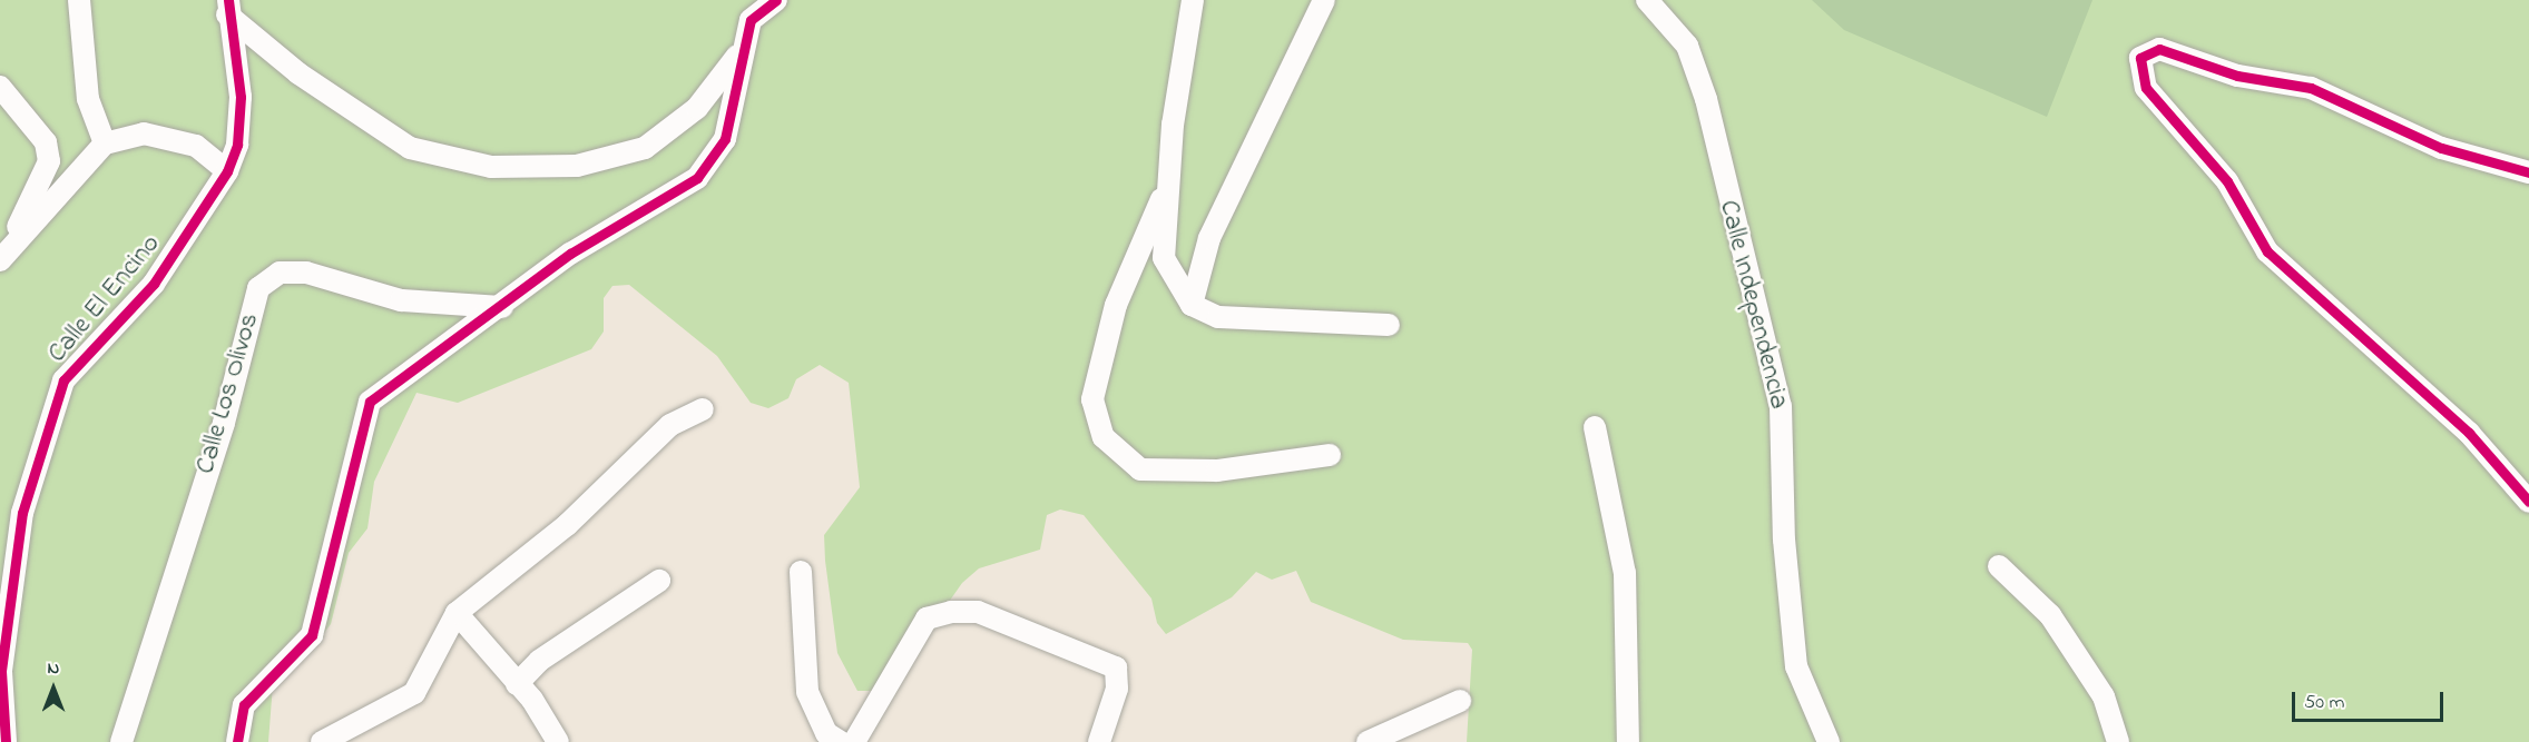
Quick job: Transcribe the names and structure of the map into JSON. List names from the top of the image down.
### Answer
{
  "streets": {
    "street": ["Calle El Encino", "Calle Independencia", "Calle Los Olivos"]
  },
  "scale_bar": "50 m",
  "north": "top"
}
